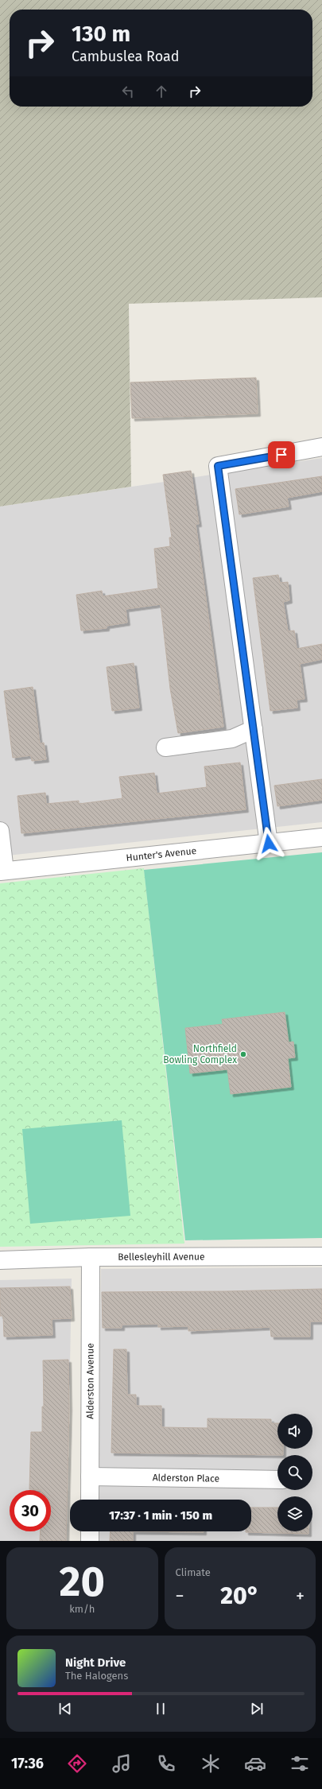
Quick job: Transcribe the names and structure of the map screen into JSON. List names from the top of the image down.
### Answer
{
  "streets": {
    "street": [
      "Hunter's Avenue",
      "Bellesleyhill Avenue",
      "Alderston Avenue",
      "Alderston Place"
    ]
  },
  "crossings": [
    ["Bellesleyhill Avenue", "Alderston Avenue"],
    ["Alderston Avenue", "Alderston Place"]
  ],
  "places": ["Northfield Bowling Complex"],
  "page": {
    "turn": ["130 m", "Cambuslea Road"],
    "limit": "30",
    "trip": "17:37 · 1 min · 150 m",
    "tile": [
      ["20", "km/h"],
      "Climate"
    ],
    "heat": ["−", "20°", "+"],
    "song": ["Night Drive", "The Halogens"],
    "tabs": "17:36"
  }
}
